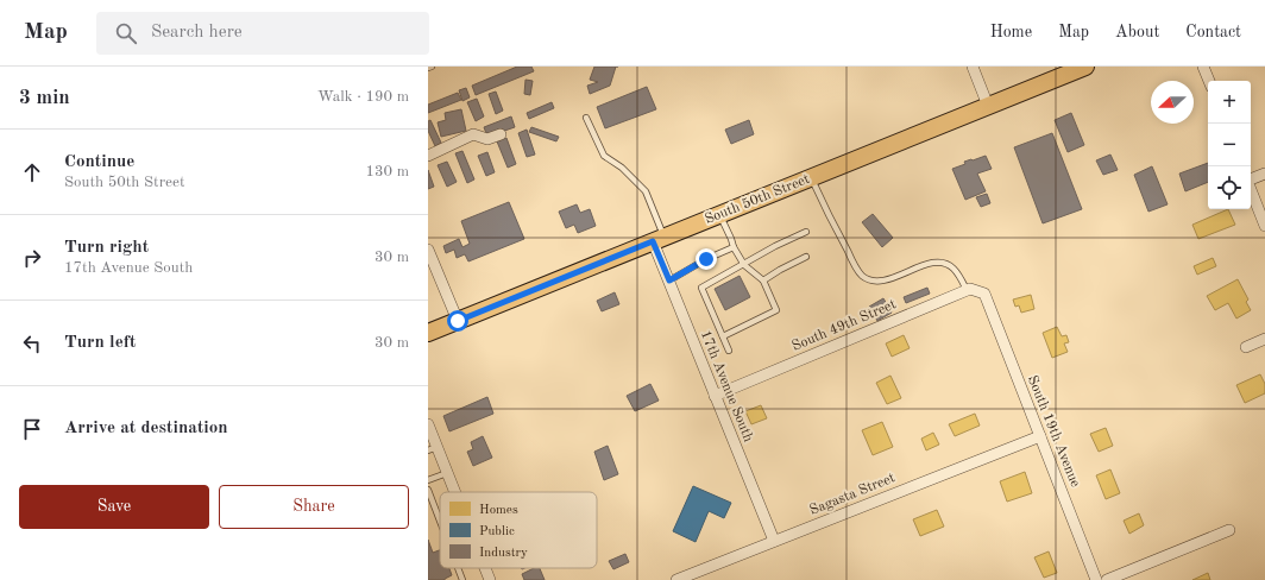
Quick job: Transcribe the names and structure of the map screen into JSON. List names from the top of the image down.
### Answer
{
  "streets": {
    "main road": ["South 50th Street"],
    "street": [
      "South 49th Street",
      "17th Avenue South",
      "South 19th Avenue",
      "Sagasta Street"
    ]
  },
  "crossings": [
    ["South 50th Street", "17th Avenue South"],
    ["South 49th Street", "17th Avenue South"],
    ["South 49th Street", "South 19th Avenue"],
    ["17th Avenue South", "Sagasta Street"],
    ["South 19th Avenue", "Sagasta Street"]
  ],
  "legend": ["Homes", "Public", "Industry"],
  "north": "left",
  "page": {
    "header": "Map",
    "search": "Search here",
    "nav": [
      "Home",
      "Map",
      "About",
      "Contact"
    ],
    "heading": ["3 min", "Walk · 190 m"],
    "map_buttons": ["+", "−"],
    "list": [
      ["Continue", "South 50th Street", "130 m"],
      ["Turn right", "17th Avenue South", "30 m"],
      ["Turn left", "30 m"],
      "Arrive at destination"
    ],
    "buttons": ["Save", "Share"]
  }
}
